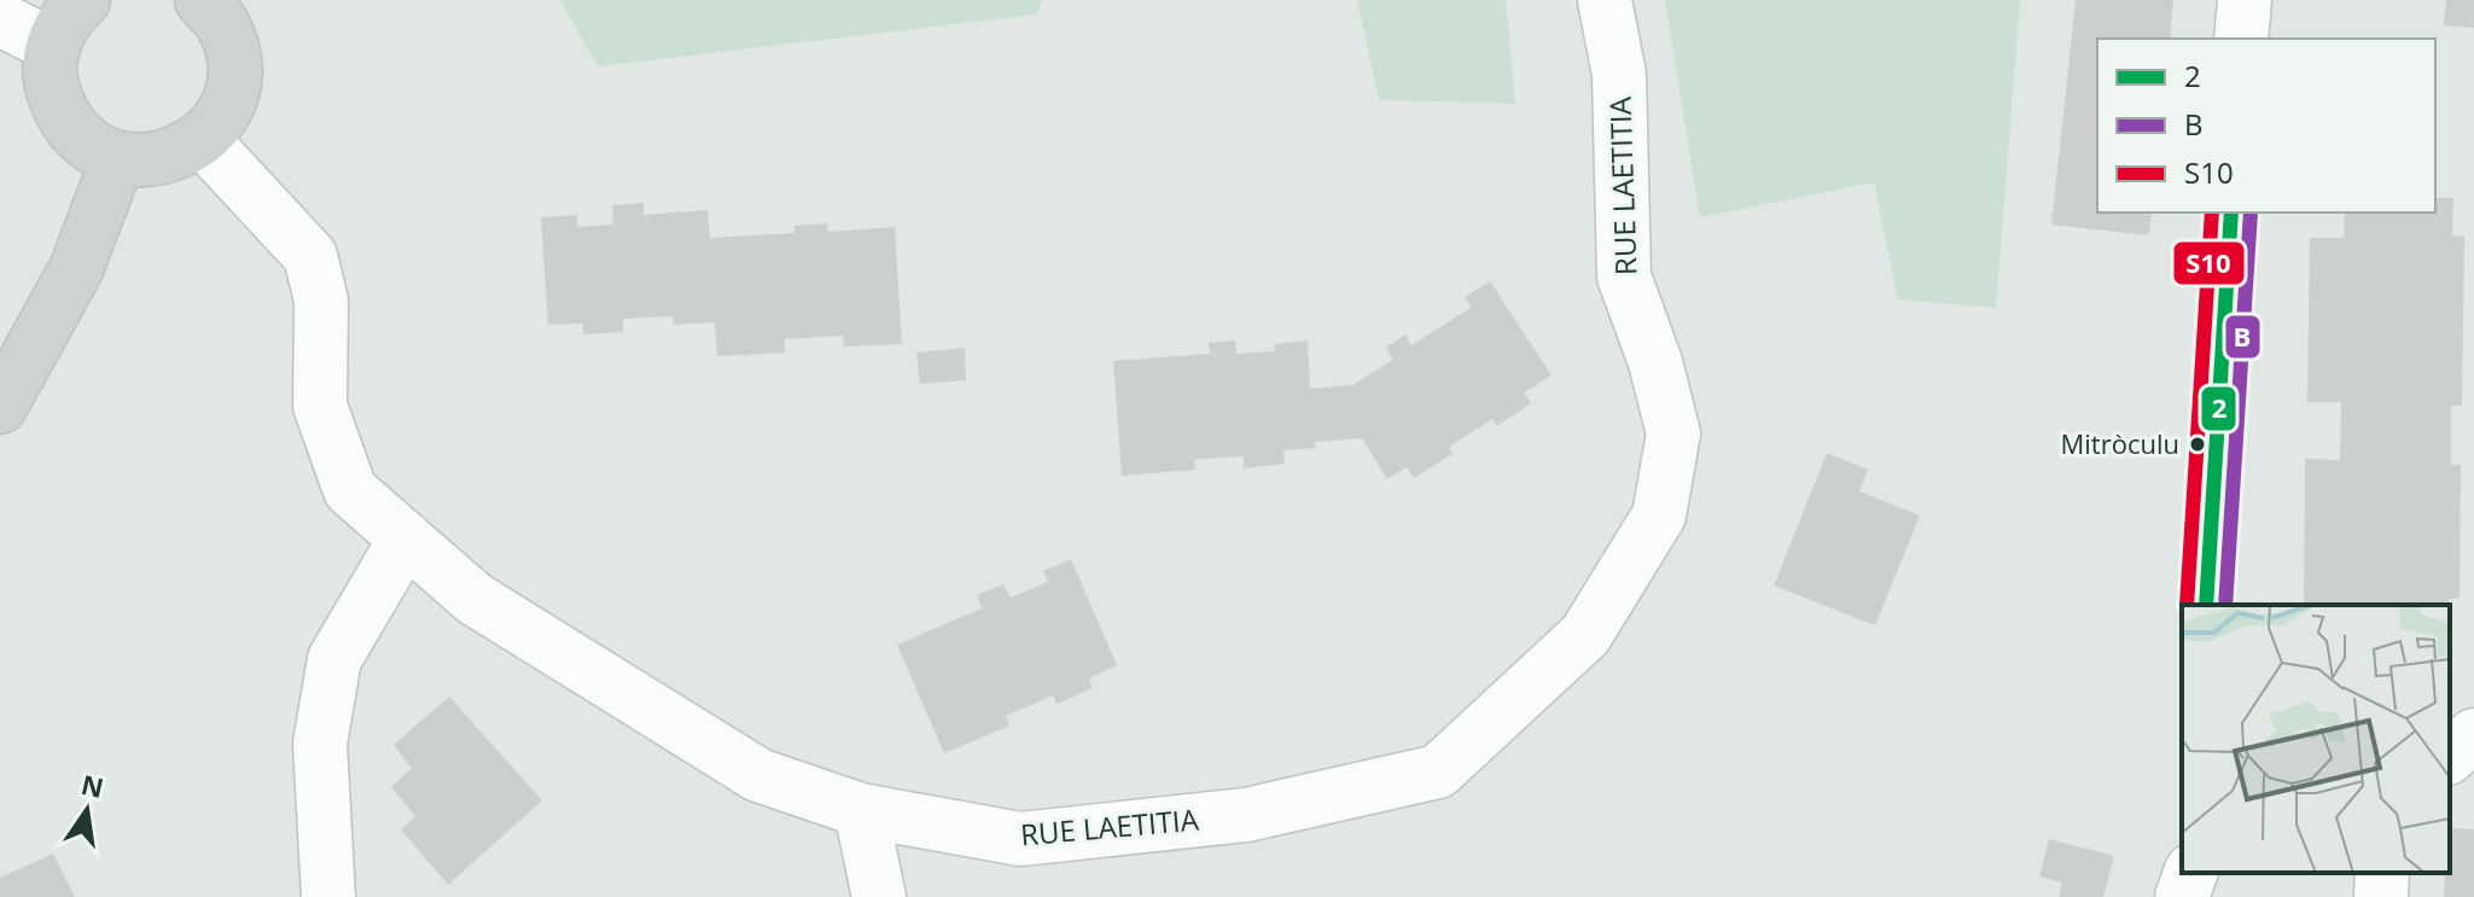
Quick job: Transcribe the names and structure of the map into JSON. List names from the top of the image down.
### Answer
{
  "streets": {
    "street": ["RUE LAETITIA"]
  },
  "places": ["Mitròculu"],
  "lines": ["transit line 2", "transit line B", "transit line S10"],
  "legend": ["2", "B", "S10"],
  "north": "top"
}
